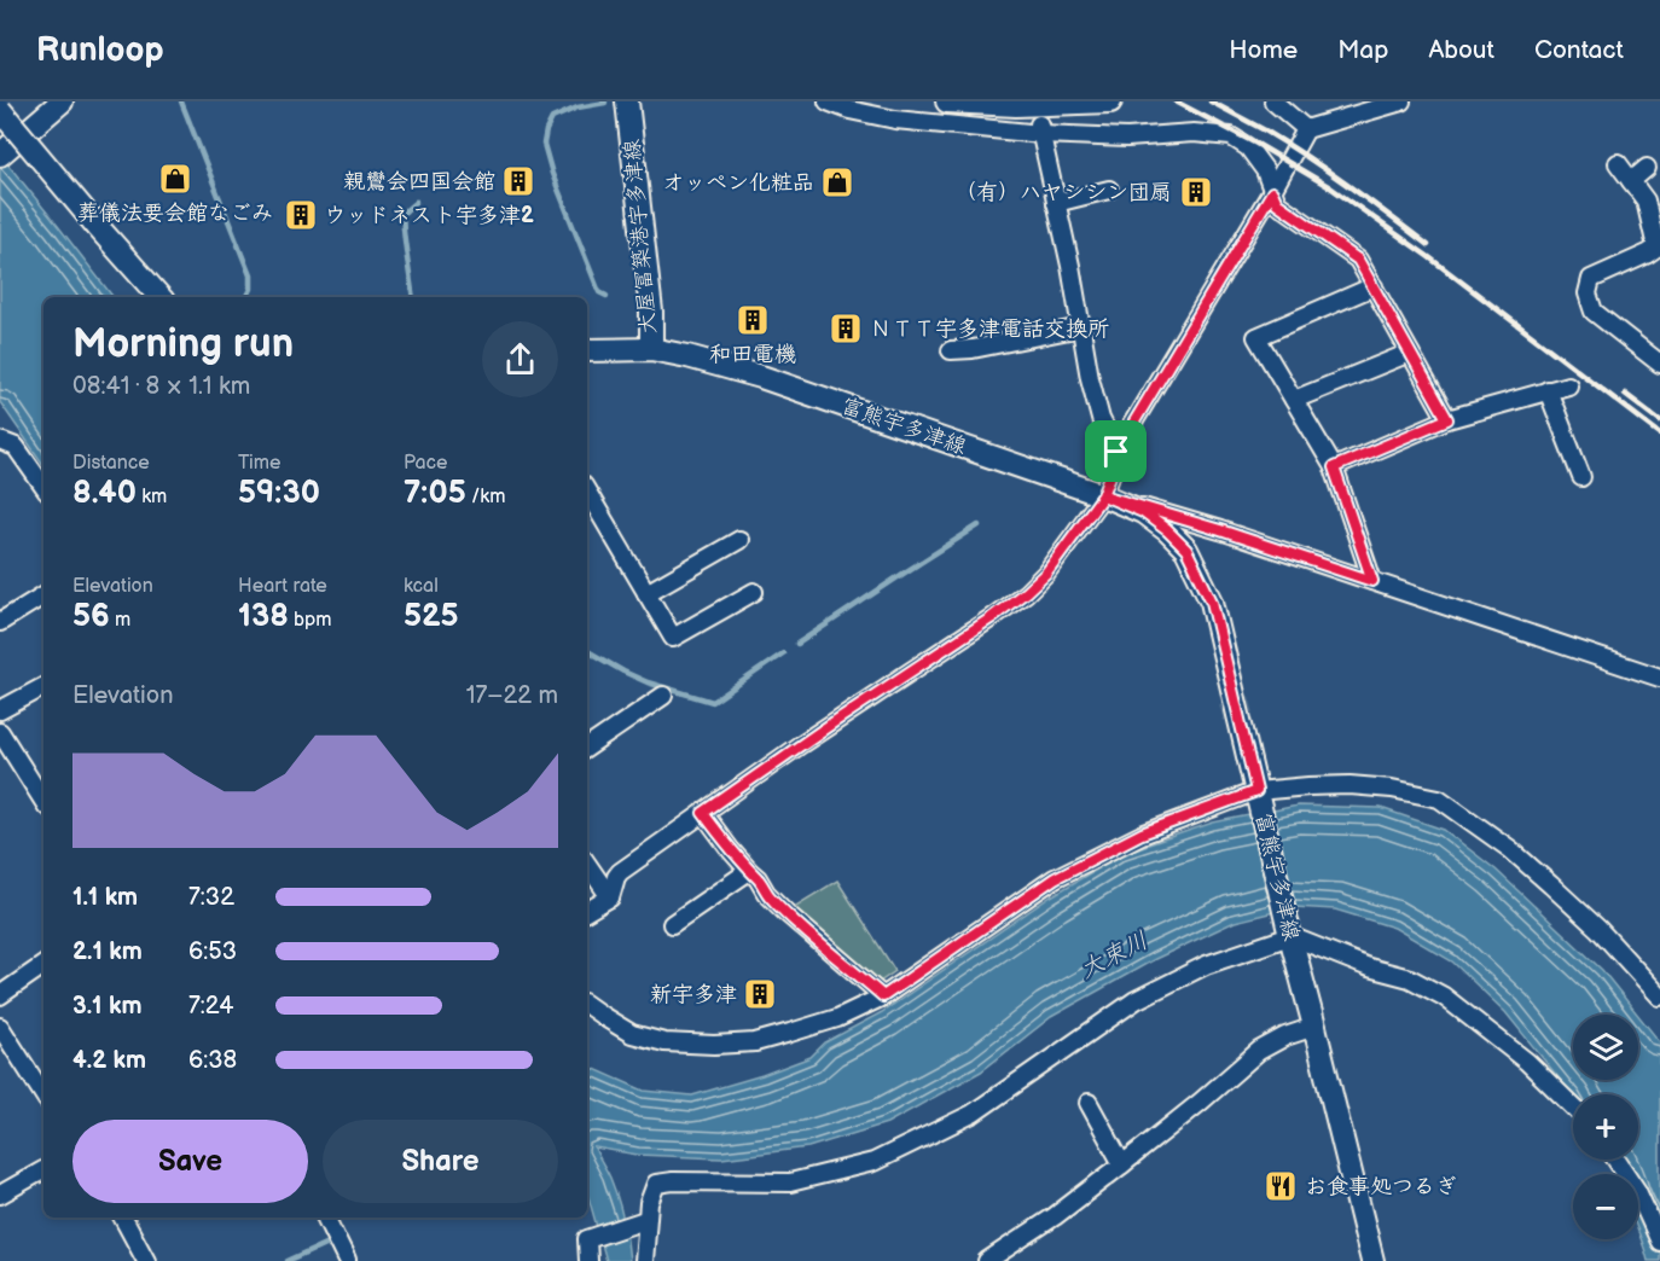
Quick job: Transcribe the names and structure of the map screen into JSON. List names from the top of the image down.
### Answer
{
  "streets": {
    "main road": ["大屋冨築港宇多津線", "富熊宇多津線"]
  },
  "crossings": [
    ["大屋冨築港宇多津線", "富熊宇多津線"]
  ],
  "water": ["大束川"],
  "places": {
    "shop": ["葬儀法要会館なごみ", "オッペン化粧品"],
    "building": [
      "親鸞会四国会館",
      "（有）ハヤシシン団扇",
      "ウッドネスト宇多津2",
      "和田電機",
      "ＮＴＴ宇多津電話交換所",
      "新宇多津"
    ],
    "restaurant": ["お食事処つるぎ"]
  },
  "page": {
    "header": "Runloop",
    "nav": [
      "Home",
      "Map",
      "About",
      "Contact"
    ],
    "heading": ["Morning run", "08:41 · 8 × 1.1 km"],
    "stats": [
      ["Distance", "8.40 km"],
      ["Time", "59:30"],
      ["Pace", "7:05 /km"],
      ["Elevation", "56 m"],
      ["Heart rate", "138 bpm"],
      ["kcal", "525"]
    ],
    "chart": ["Elevation", "17–22 m"],
    "list": [
      {
        "name": "1.1 km",
        "note": "7:32"
      },
      {
        "name": "2.1 km",
        "note": "6:53"
      },
      {
        "name": "3.1 km",
        "note": "7:24"
      },
      {
        "name": "4.2 km",
        "note": "6:38"
      }
    ],
    "map_buttons": ["+", "−"],
    "buttons": ["Save", "Share"]
  }
}
